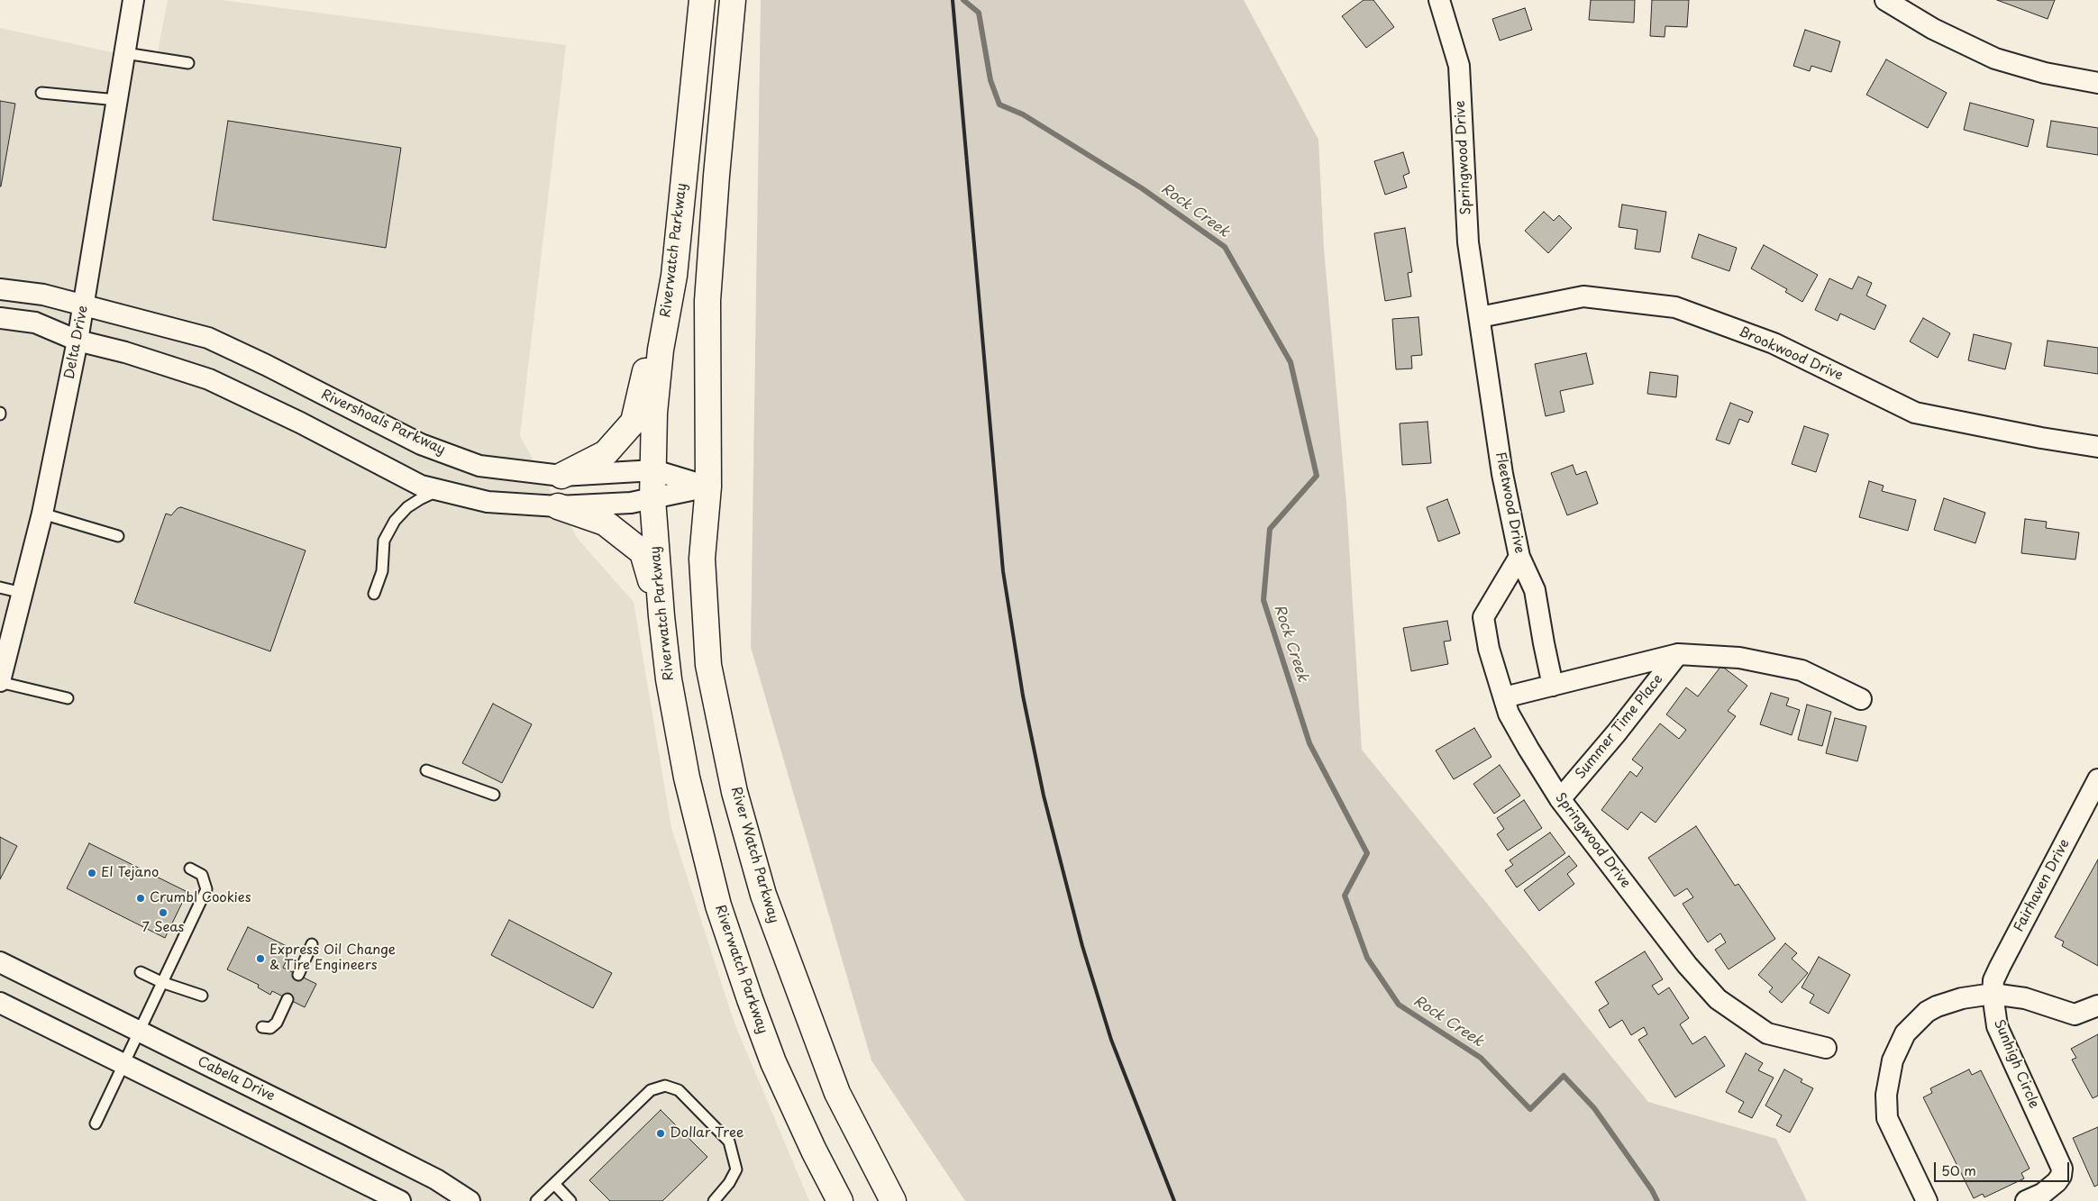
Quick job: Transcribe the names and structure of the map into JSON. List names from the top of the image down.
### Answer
{
  "streets": {
    "main road": ["Riverwatch Parkway", "River Watch Parkway"],
    "street": [
      "Springwood Drive",
      "Delta Drive",
      "Brookwood Drive",
      "Rivershoals Parkway",
      "Fleetwood Drive",
      "Summer Time Place",
      "Fairhaven Drive",
      "Sunhigh Circle",
      "Cabela Drive"
    ]
  },
  "crossings": [
    ["Springwood Drive", "Brookwood Drive"],
    ["Springwood Drive", "Fleetwood Drive"],
    ["Springwood Drive", "Summer Time Place"],
    ["Riverwatch Parkway", "Rivershoals Parkway"],
    ["Delta Drive", "Rivershoals Parkway"],
    ["Brookwood Drive", "Fleetwood Drive"],
    ["Rivershoals Parkway", "River Watch Parkway"],
    ["Fairhaven Drive", "Sunhigh Circle"]
  ],
  "water": ["Rock Creek"],
  "places": [
    "El Tejano",
    "Crumbl Cookies",
    "7 Seas",
    "Express Oil Change & Tire Engineers",
    "Dollar Tree"
  ],
  "scale_bar": "50 m"
}
